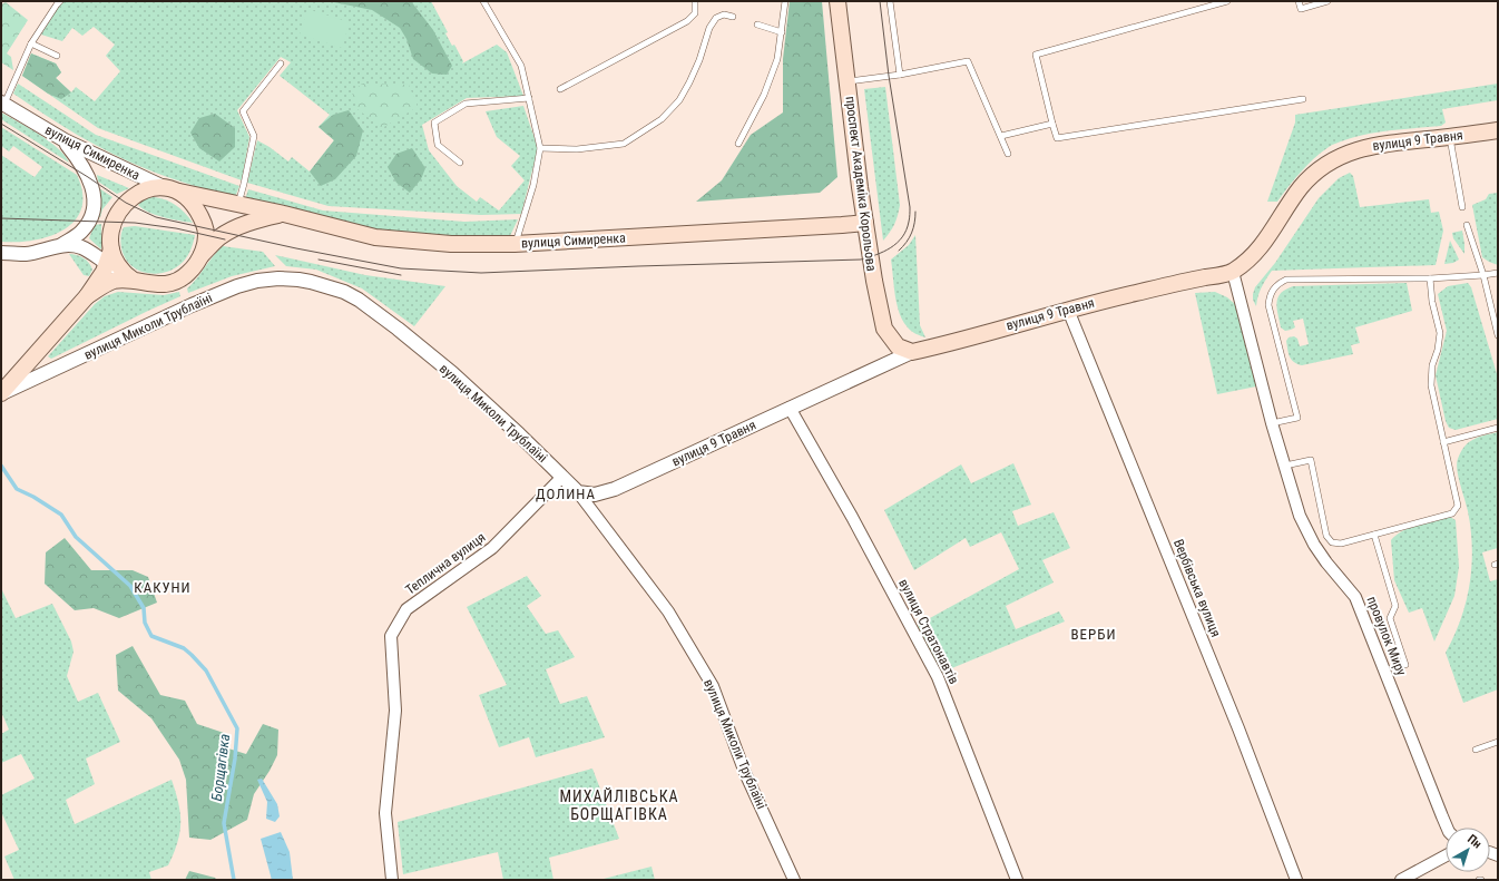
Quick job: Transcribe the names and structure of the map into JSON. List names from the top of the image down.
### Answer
{
  "streets": {
    "main road": ["вулиця 9 Травня", "вулиця Симиренка", "проспект Академіка Корольова"],
    "street": [
      "вулиця Миколи Трублаїні",
      "Теплична вулиця",
      "Вербівська вулиця",
      "вулиця Стратонавтів",
      "провулок Миру"
    ]
  },
  "crossings": [
    ["вулиця 9 Травня", "проспект Академіка Корольова"],
    ["вулиця 9 Травня", "вулиця Миколи Трублаїні"],
    ["вулиця 9 Травня", "Вербівська вулиця"],
    ["вулиця 9 Травня", "вулиця Стратонавтів"],
    ["вулиця 9 Травня", "провулок Миру"],
    ["вулиця Симиренка", "проспект Академіка Корольова"],
    ["вулиця Миколи Трублаїні", "Теплична вулиця"]
  ],
  "districts": [
    "ДОЛИНА",
    "КАКУНИ",
    "ВЕРБИ",
    "МИХАЙЛІВСЬКА БОРЩАГІВКА"
  ],
  "water": ["Борщагівка"],
  "north": "top right"
}
